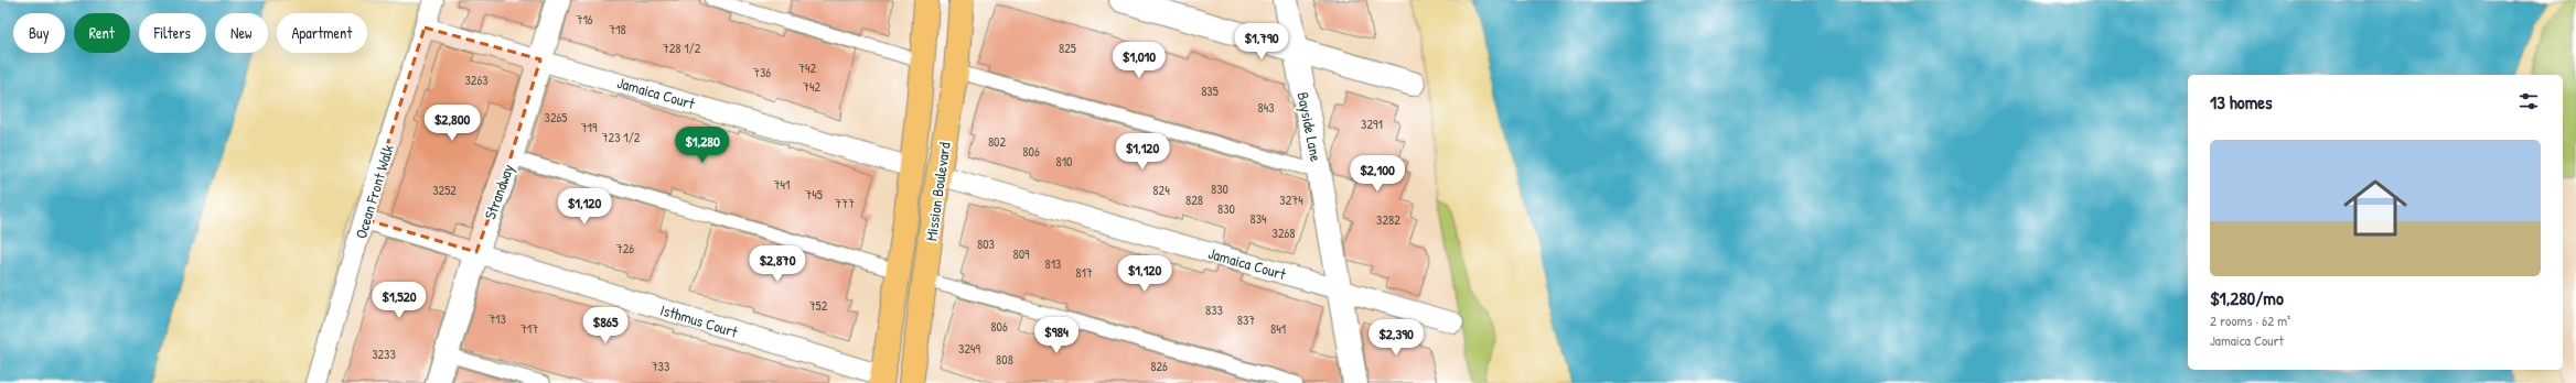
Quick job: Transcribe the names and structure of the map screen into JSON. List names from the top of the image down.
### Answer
{
  "streets": {
    "main road": ["Mission Boulevard"],
    "street": [
      "Jamaica Court",
      "Bayside Lane",
      "Ocean Front Walk",
      "Strandway",
      "Isthmus Court"
    ]
  },
  "crossings": [
    ["Jamaica Court", "Bayside Lane"],
    ["Jamaica Court", "Ocean Front Walk"],
    ["Jamaica Court", "Strandway"],
    ["Jamaica Court", "Mission Boulevard"],
    ["Ocean Front Walk", "Isthmus Court"],
    ["Strandway", "Isthmus Court"],
    ["Mission Boulevard", "Isthmus Court"]
  ],
  "house_numbers": [
    "716",
    "718",
    "728 1/2",
    "825",
    "742",
    "736",
    "3263",
    "742",
    "835",
    "843",
    "3265",
    "3291",
    "719",
    "723 1/2",
    "802",
    "806",
    "810",
    "741",
    "830",
    "3252",
    "824",
    "745",
    "828",
    "3274",
    "777",
    "830",
    "834",
    "3282",
    "3268",
    "803",
    "726",
    "809",
    "813",
    "817",
    "752",
    "833",
    "713",
    "837",
    "806",
    "717",
    "841",
    "3249",
    "3233",
    "808",
    "733",
    "826"
  ],
  "page": {
    "chip": [
      "Buy",
      "Rent",
      "Filters",
      "New",
      "Apartment"
    ],
    "price": [
      "$1,790",
      "$1,010",
      "$2,800",
      "$1,280",
      "$1,120",
      "$2,100",
      "$1,120",
      "$2,870",
      "$1,120",
      "$1,520",
      "$865",
      "$984",
      "$2,390"
    ],
    "heading": "13 homes",
    "list": [
      {
        "name": "$1,280/mo",
        "note": "2 rooms · 62 m² · Jamaica Court"
      }
    ]
  }
}
